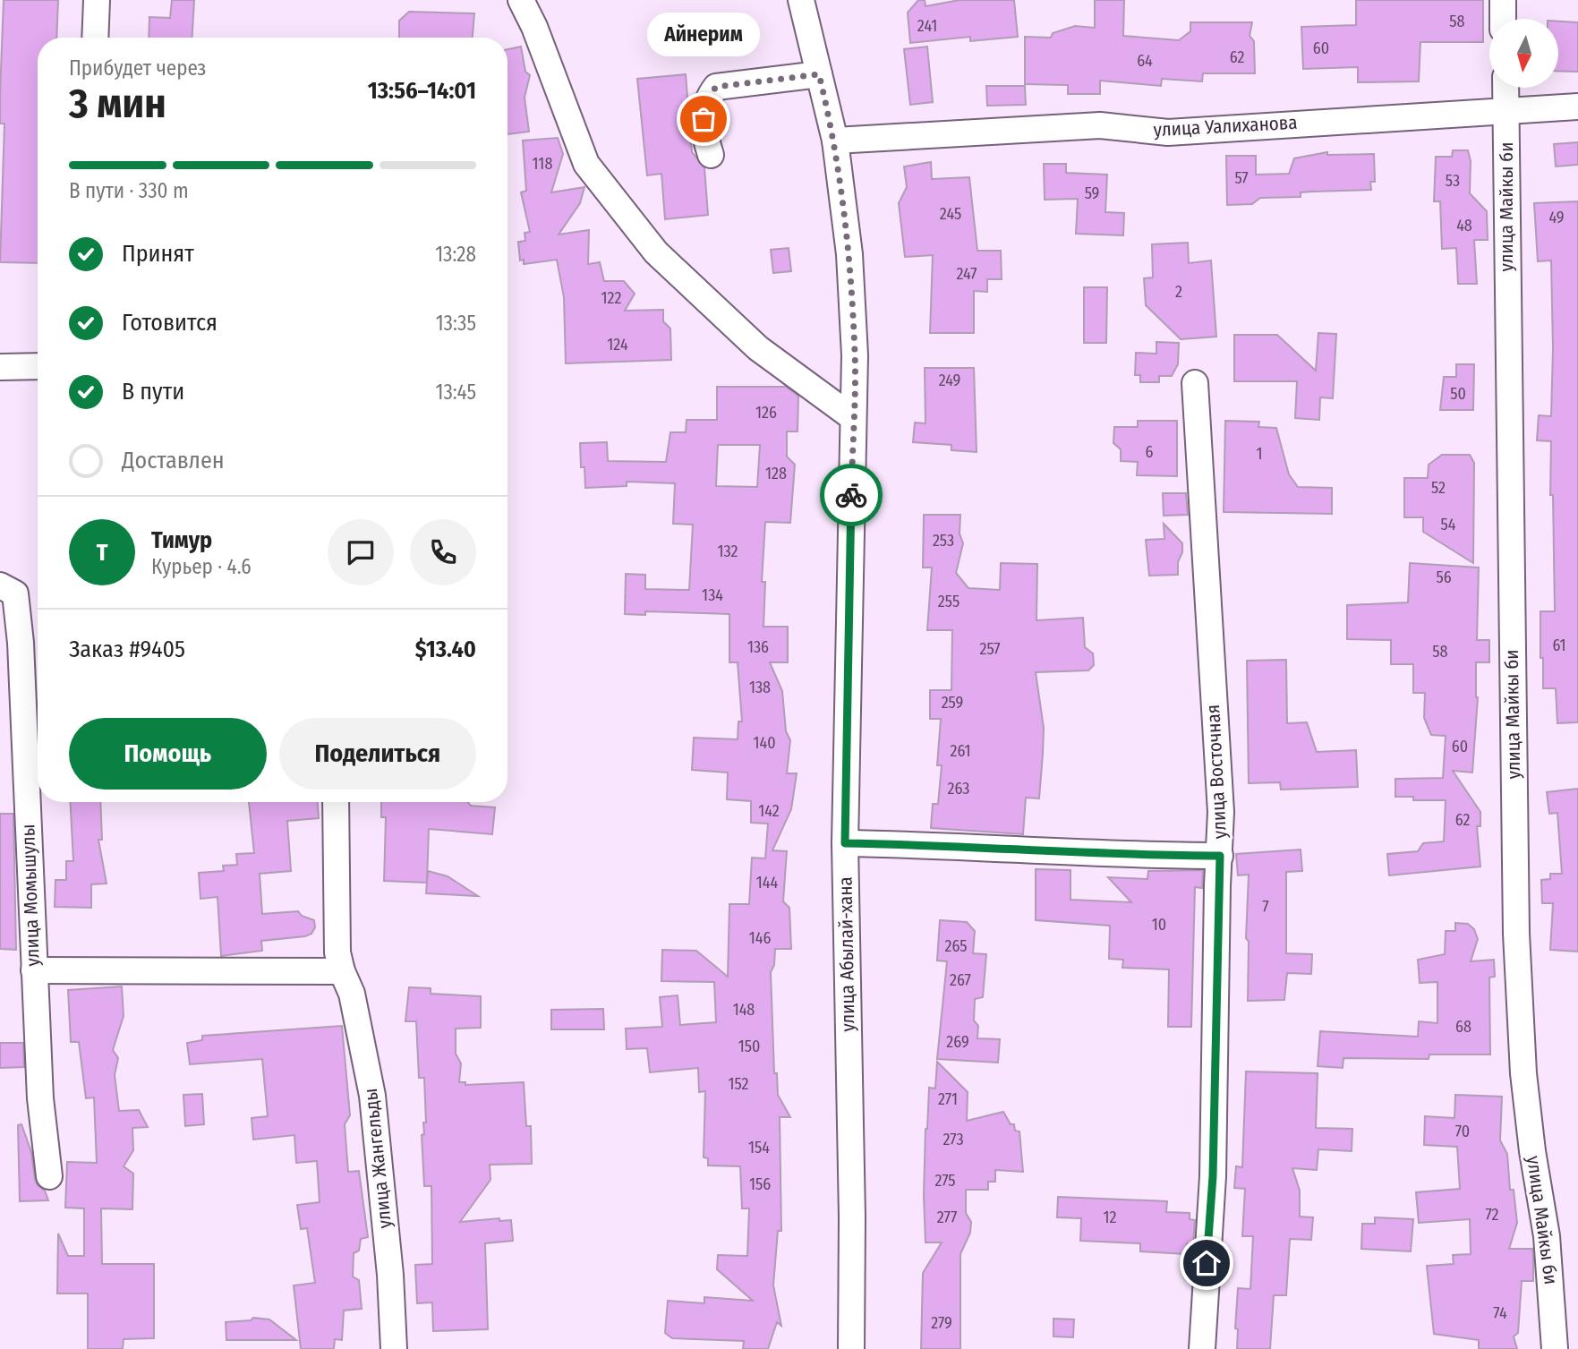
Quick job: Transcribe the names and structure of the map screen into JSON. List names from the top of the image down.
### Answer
{
  "streets": {
    "street": [
      "улица Уалиханова",
      "улица Майкы би",
      "улица Восточная",
      "улица Момышулы",
      "улица Абылай-хана",
      "улица Жангельды"
    ]
  },
  "crossings": [
    ["улица Уалиханова", "улица Майкы би"],
    ["улица Уалиханова", "улица Абылай-хана"]
  ],
  "places": ["Айнерим"],
  "house_numbers": [
    "58",
    "241",
    "60",
    "62",
    "64",
    "118",
    "57",
    "53",
    "59",
    "245",
    "49",
    "48",
    "247",
    "2",
    "122",
    "124",
    "249",
    "50",
    "126",
    "6",
    "1",
    "128",
    "52",
    "54",
    "253",
    "132",
    "56",
    "134",
    "255",
    "61",
    "136",
    "257",
    "58",
    "138",
    "259",
    "140",
    "60",
    "261",
    "263",
    "142",
    "62",
    "144",
    "7",
    "10",
    "146",
    "265",
    "267",
    "148",
    "68",
    "269",
    "150",
    "152",
    "271",
    "70",
    "273",
    "154",
    "275",
    "156",
    "72",
    "277",
    "12",
    "74",
    "279"
  ],
  "north": "bottom",
  "page": {
    "bubble": "Айнерим",
    "heading": ["3 мин", "Прибудет через", "13:56–14:01"],
    "panel": [
      "Тимур",
      "Курьер · 4.6",
      "Заказ #9405",
      "$13.40"
    ],
    "bar": "В пути · 330 m",
    "list": [
      ["Принят", "13:28"],
      ["Готовится", "13:35"],
      ["В пути", "13:45"],
      "Доставлен"
    ],
    "round": "Т",
    "buttons": ["Помощь", "Поделиться"]
  }
}
